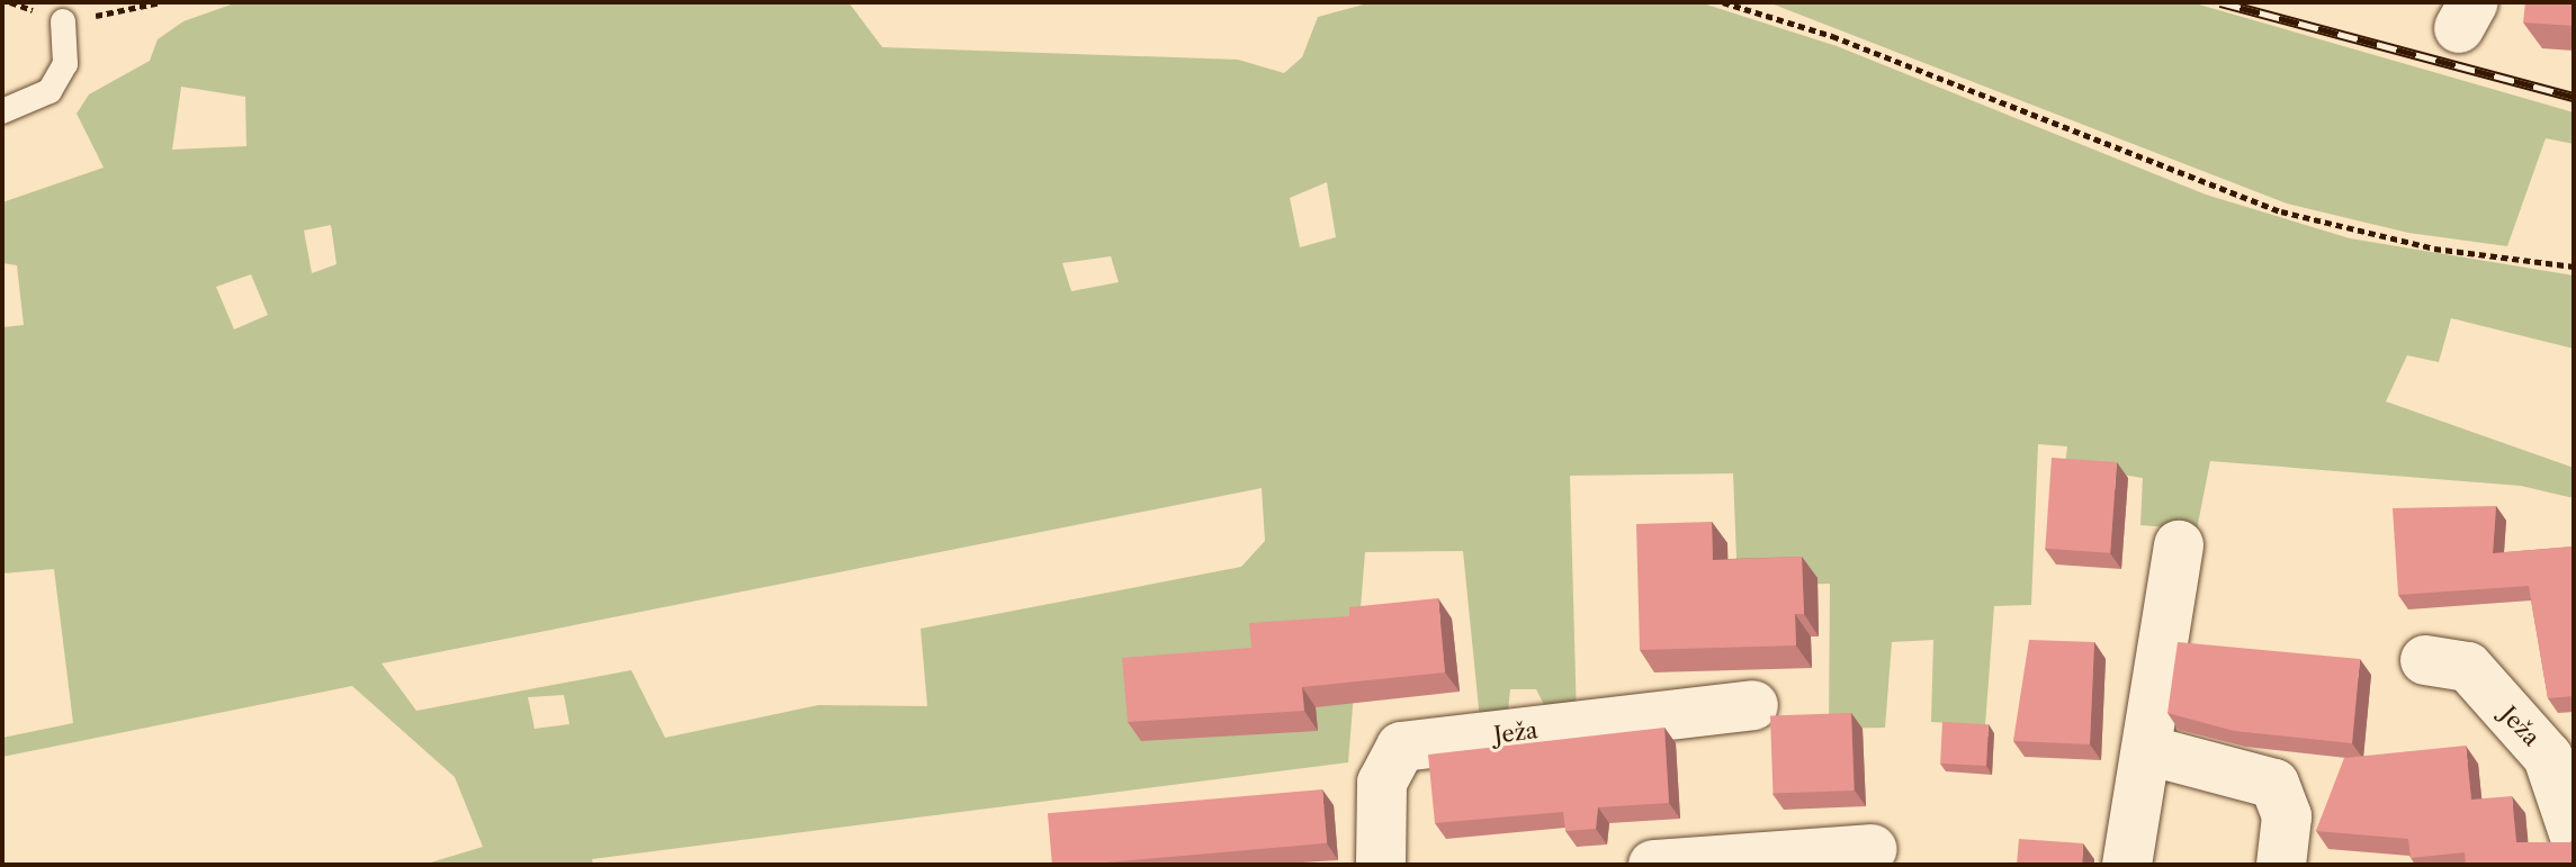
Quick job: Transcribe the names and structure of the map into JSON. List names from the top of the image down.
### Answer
{
  "streets": {
    "street": ["Ježa"]
  }
}
